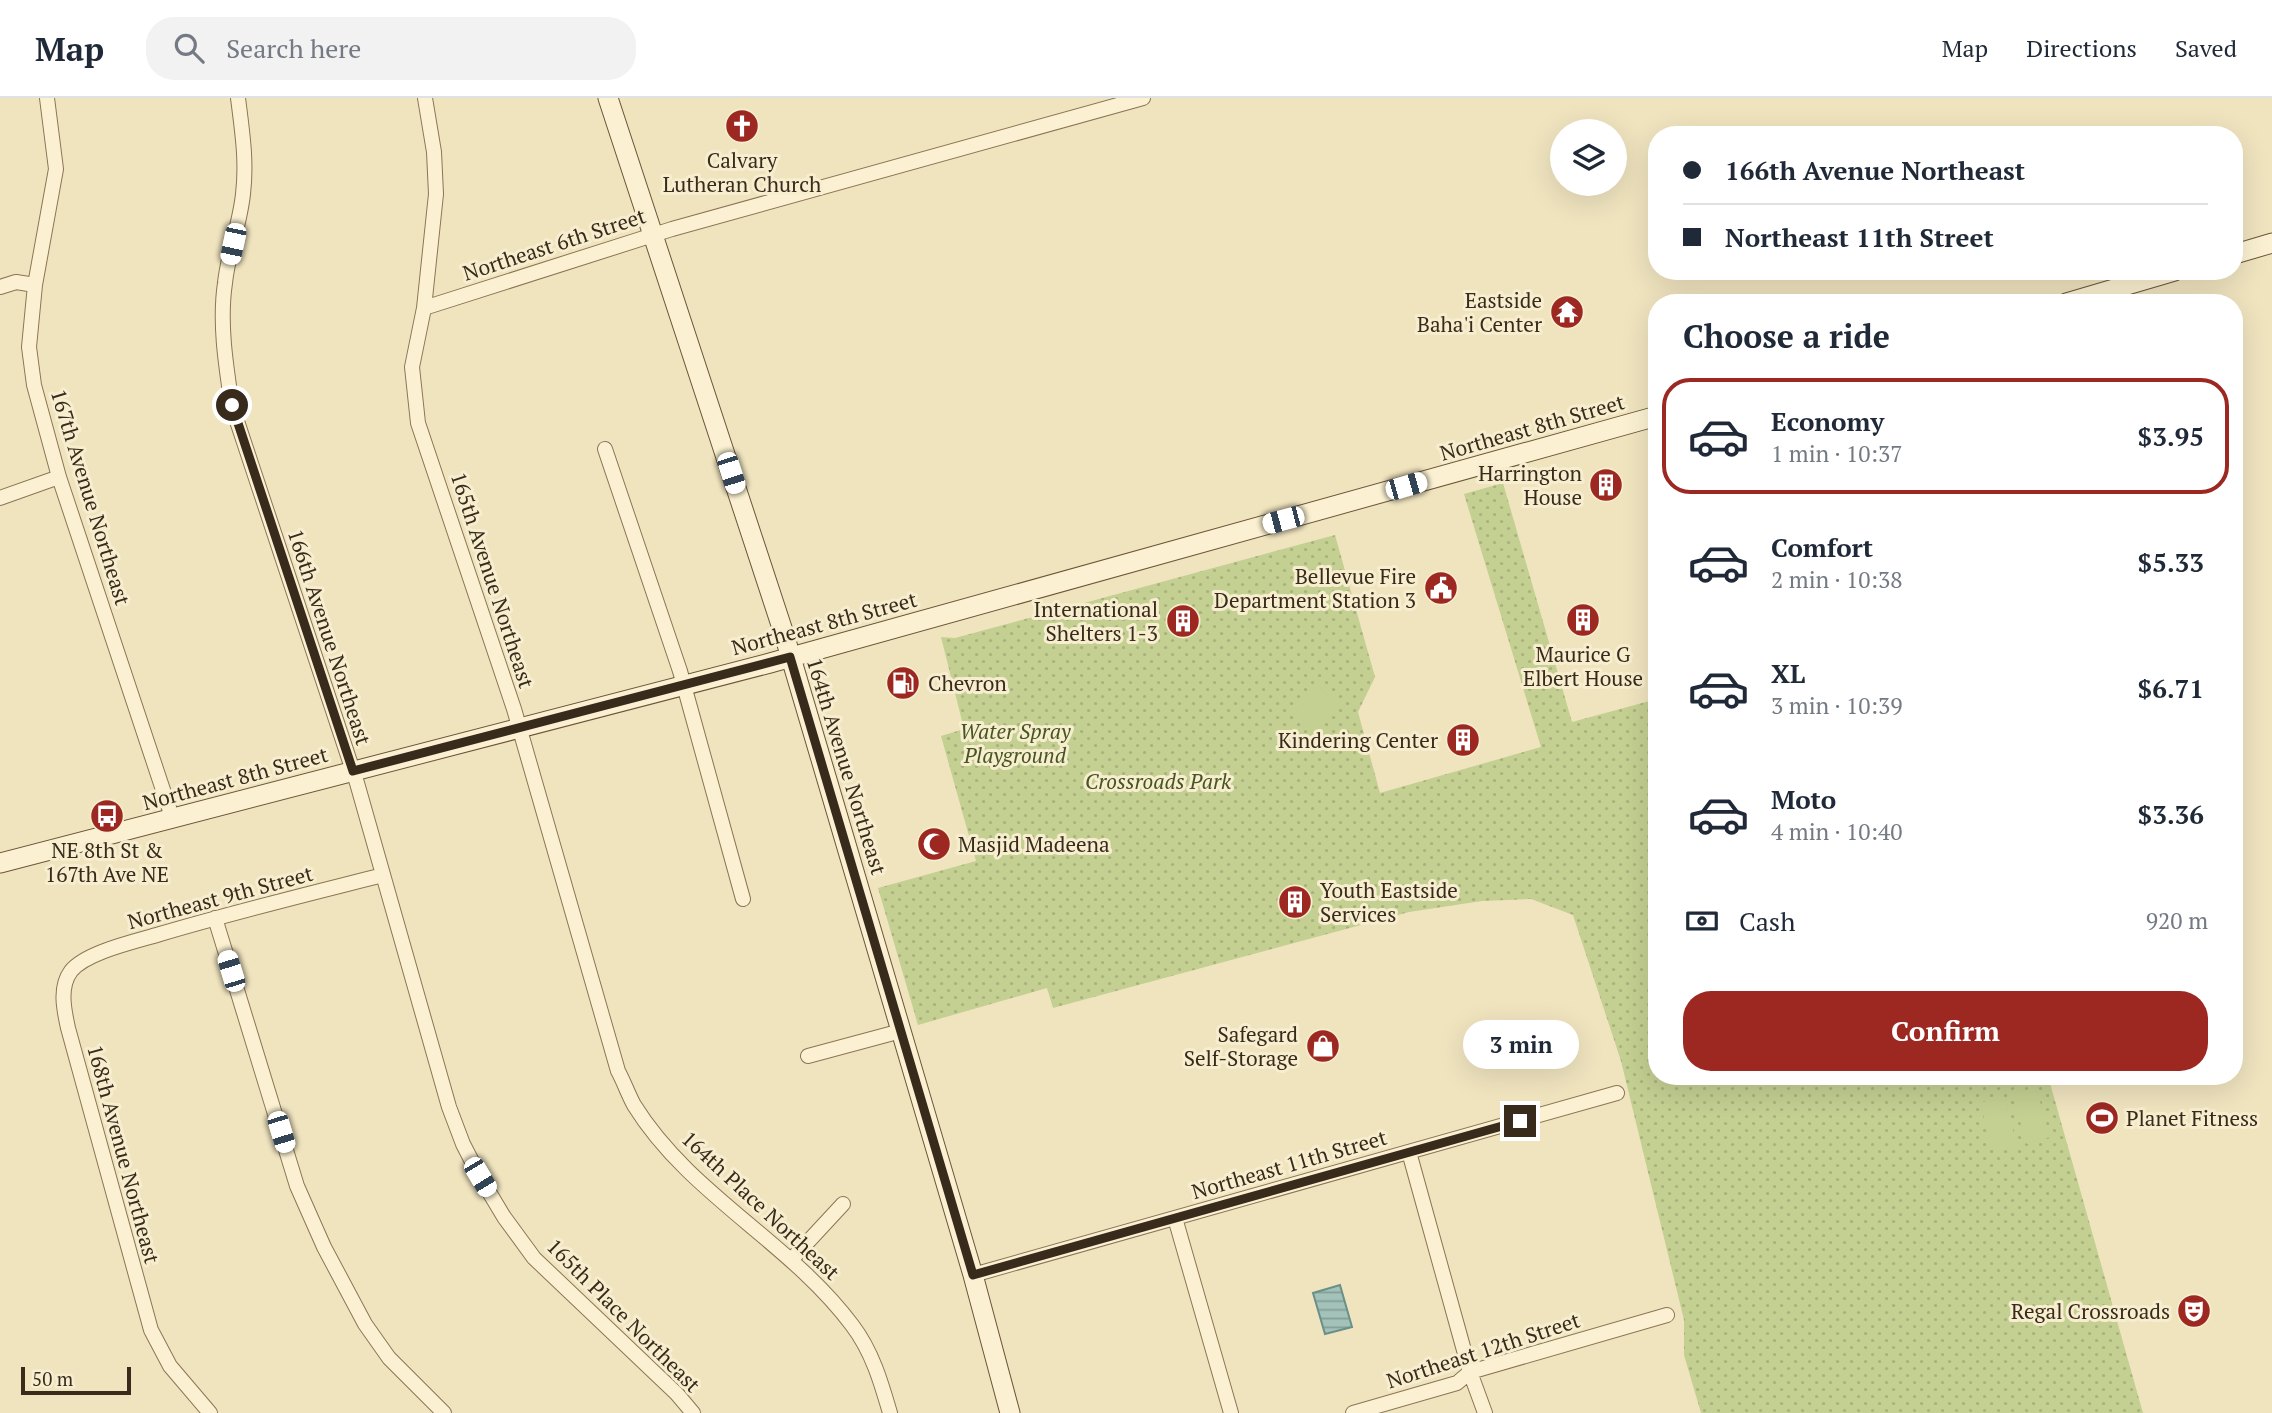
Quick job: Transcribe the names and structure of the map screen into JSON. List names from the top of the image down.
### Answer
{
  "streets": {
    "street": [
      "Northeast 6th Street",
      "Northeast 8th Street",
      "167th Avenue Northeast",
      "165th Avenue Northeast",
      "166th Avenue Northeast",
      "164th Avenue Northeast",
      "Northeast 9th Street",
      "168th Avenue Northeast",
      "Northeast 11th Street",
      "164th Place Northeast",
      "165th Place Northeast",
      "Northeast 12th Street"
    ]
  },
  "crossings": [
    ["Northeast 6th Street", "165th Avenue Northeast"],
    ["Northeast 6th Street", "164th Avenue Northeast"],
    ["Northeast 8th Street", "167th Avenue Northeast"],
    ["Northeast 8th Street", "165th Avenue Northeast"],
    ["Northeast 8th Street", "166th Avenue Northeast"],
    ["Northeast 8th Street", "164th Avenue Northeast"],
    ["165th Avenue Northeast", "164th Place Northeast"],
    ["166th Avenue Northeast", "Northeast 9th Street"],
    ["166th Avenue Northeast", "165th Place Northeast"],
    ["164th Avenue Northeast", "Northeast 11th Street"],
    ["Northeast 9th Street", "168th Avenue Northeast"]
  ],
  "parks": ["Water Spray Playground", "Crossroads Park"],
  "places": {
    "church": ["Calvary Lutheran Church"],
    "temple": ["Eastside Baha'i Center"],
    "building": [
      "Harrington House",
      "Maurice G Elbert House",
      "International Shelters 1-3",
      "Kindering Center",
      "Youth Eastside Services"
    ],
    "public building": ["Bellevue Fire Department Station 3"],
    "fuel station": ["Chevron"],
    "bus stop": ["NE 8th St & 167th Ave NE"],
    "mosque": ["Masjid Madeena"],
    "shop": ["Safegard Self-Storage"],
    "sports": ["Planet Fitness"],
    "theatre": ["Regal Crossroads"]
  },
  "scale_bar": "50 m",
  "page": {
    "header": "Map",
    "search": "Search here",
    "nav": ["Map", "Directions", "Saved"],
    "banner": ["166th Avenue Northeast", "Northeast 11th Street"],
    "heading": "Choose a ride",
    "list": [
      {
        "name": "Economy",
        "note": "1 min · 10:37",
        "value": "$3.95"
      },
      {
        "name": "Comfort",
        "note": "2 min · 10:38",
        "value": "$5.33"
      },
      {
        "name": "XL",
        "note": "3 min · 10:39",
        "value": "$6.71"
      },
      {
        "name": "Moto",
        "note": "4 min · 10:40",
        "value": "$3.36"
      }
    ],
    "pay": ["Cash", "920 m"],
    "buttons": "Confirm",
    "bubble": "3 min",
    "scale": "50 m"
  }
}
